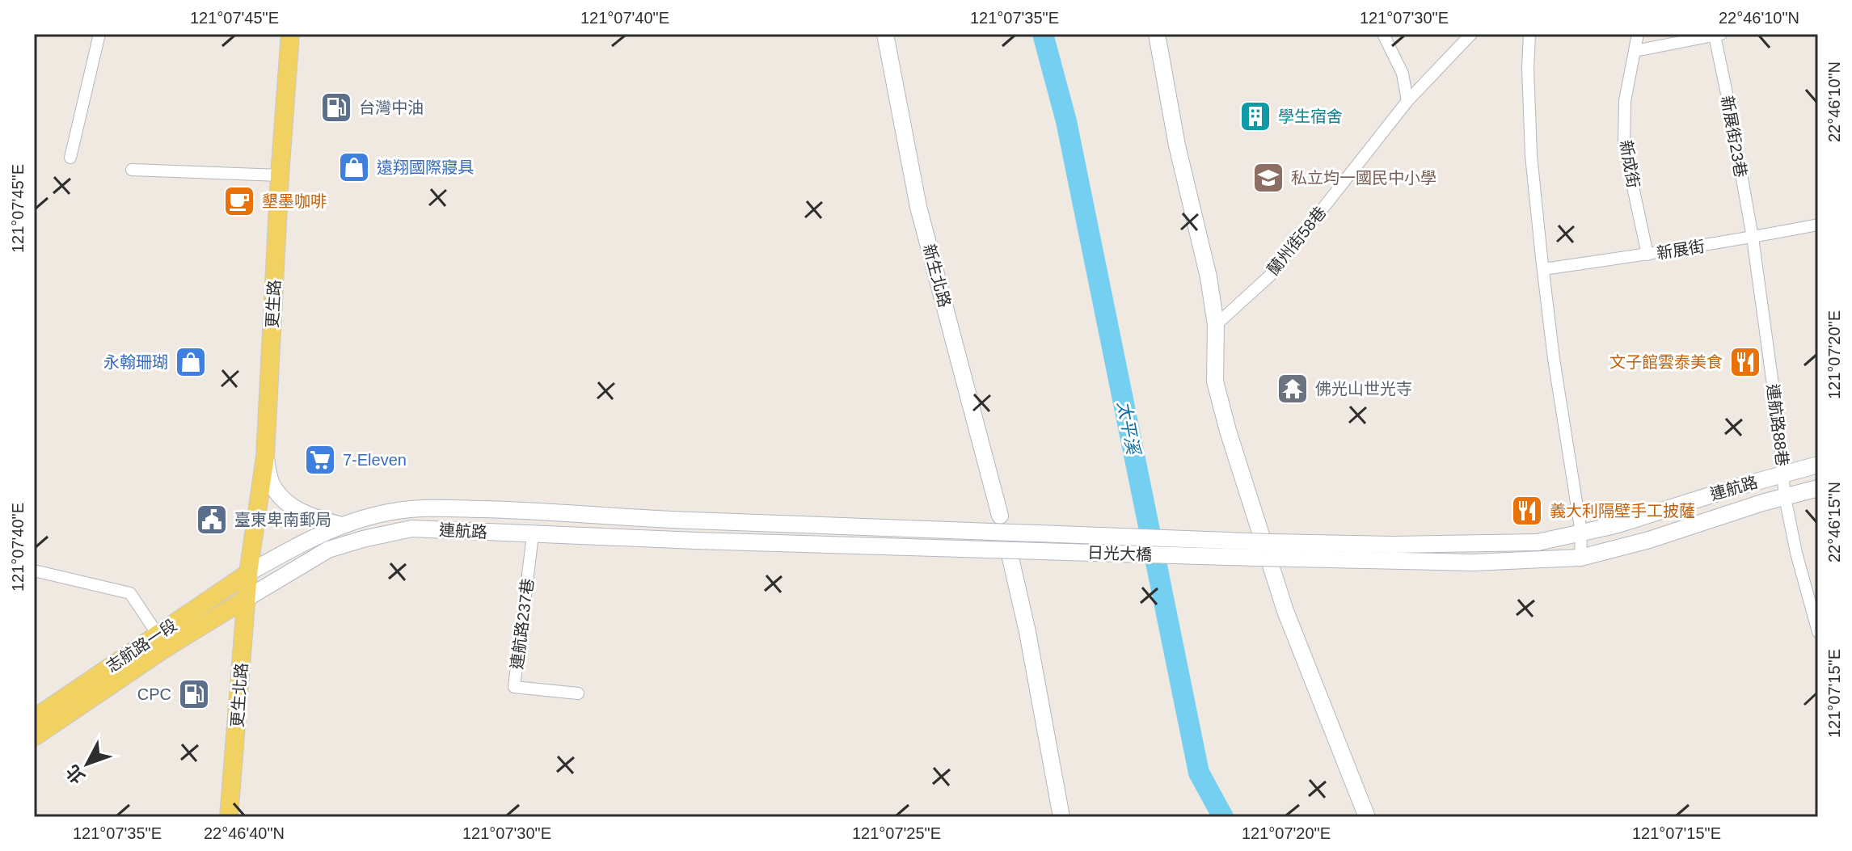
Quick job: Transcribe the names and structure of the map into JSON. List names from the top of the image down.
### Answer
{
  "streets": {
    "main road": ["更生路", "志航路一段", "更生北路"],
    "street": [
      "新展街23巷",
      "新成街",
      "蘭州街58巷",
      "新展街",
      "新生北路",
      "連航路88巷",
      "連航路",
      "日光大橋",
      "連航路237巷"
    ]
  },
  "crossings": [
    ["新展街23巷", "新展街"],
    ["新展街23巷", "連航路88巷"],
    ["新成街", "新展街"],
    ["新展街", "連航路88巷"],
    ["更生路", "連航路"],
    ["更生路", "志航路一段"],
    ["更生路", "更生北路"],
    ["連航路88巷", "連航路"],
    ["連航路", "日光大橋"],
    ["連航路", "連航路237巷"],
    ["連航路", "志航路一段"],
    ["連航路", "更生北路"],
    ["志航路一段", "更生北路"]
  ],
  "water": ["太平溪"],
  "places": {
    "fuel station": ["台灣中油", "CPC"],
    "building": ["學生宿舍"],
    "shop": ["遠翔國際寢具", "永翰珊瑚"],
    "school or university": ["私立均一國民中小學"],
    "cafe": ["墾墨咖啡"],
    "restaurant": ["文子館雲泰美食", "義大利隔壁手工披薩"],
    "temple": ["佛光山世光寺"],
    "supermarket": ["7-Eleven"],
    "public building": ["臺東卑南郵局"]
  },
  "north": "bottom left",
  "coordinates": [
    "121°07'45\"E",
    "121°07'40\"E",
    "121°07'35\"E",
    "121°07'30\"E",
    "22°46'10\"N",
    "121°07'20\"E",
    "22°46'15\"N",
    "121°07'15\"E",
    "22°46'40\"N",
    "121°07'25\"E"
  ]
}
